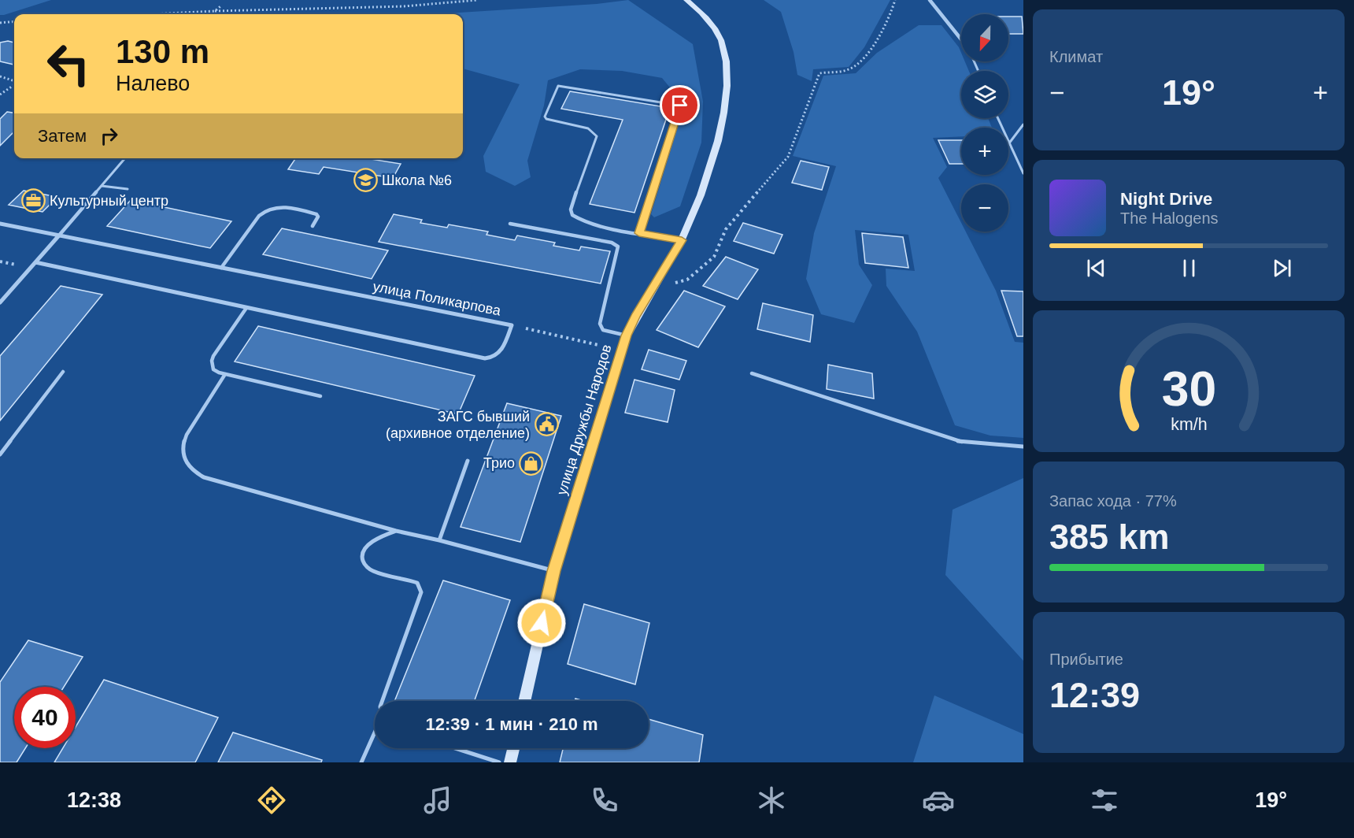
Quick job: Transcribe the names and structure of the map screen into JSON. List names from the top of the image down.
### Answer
{
  "streets": {
    "street": ["улица Поликарпова", "улица Дружбы Народов"]
  },
  "places": {
    "school or university": ["Школа №6"],
    "office": ["Культурный центр"],
    "public building": ["ЗАГС бывший (архивное отделение)"],
    "shop": ["Трио"]
  },
  "north": "bottom",
  "page": {
    "tile": [
      "Климат",
      ["Запас хода · 77%", "385 km"],
      ["Прибытие", "12:39"]
    ],
    "map_buttons": ["+", "−"],
    "turn": ["130 m", "Налево"],
    "heat": ["−", "19°", "+"],
    "then": "Затем",
    "song": ["Night Drive", "The Halogens"],
    "limit": "40",
    "trip": "12:39 · 1 мин · 210 m",
    "tabs": ["12:38", "19°"],
    "gauge": ["30", "km/h"]
  }
}
